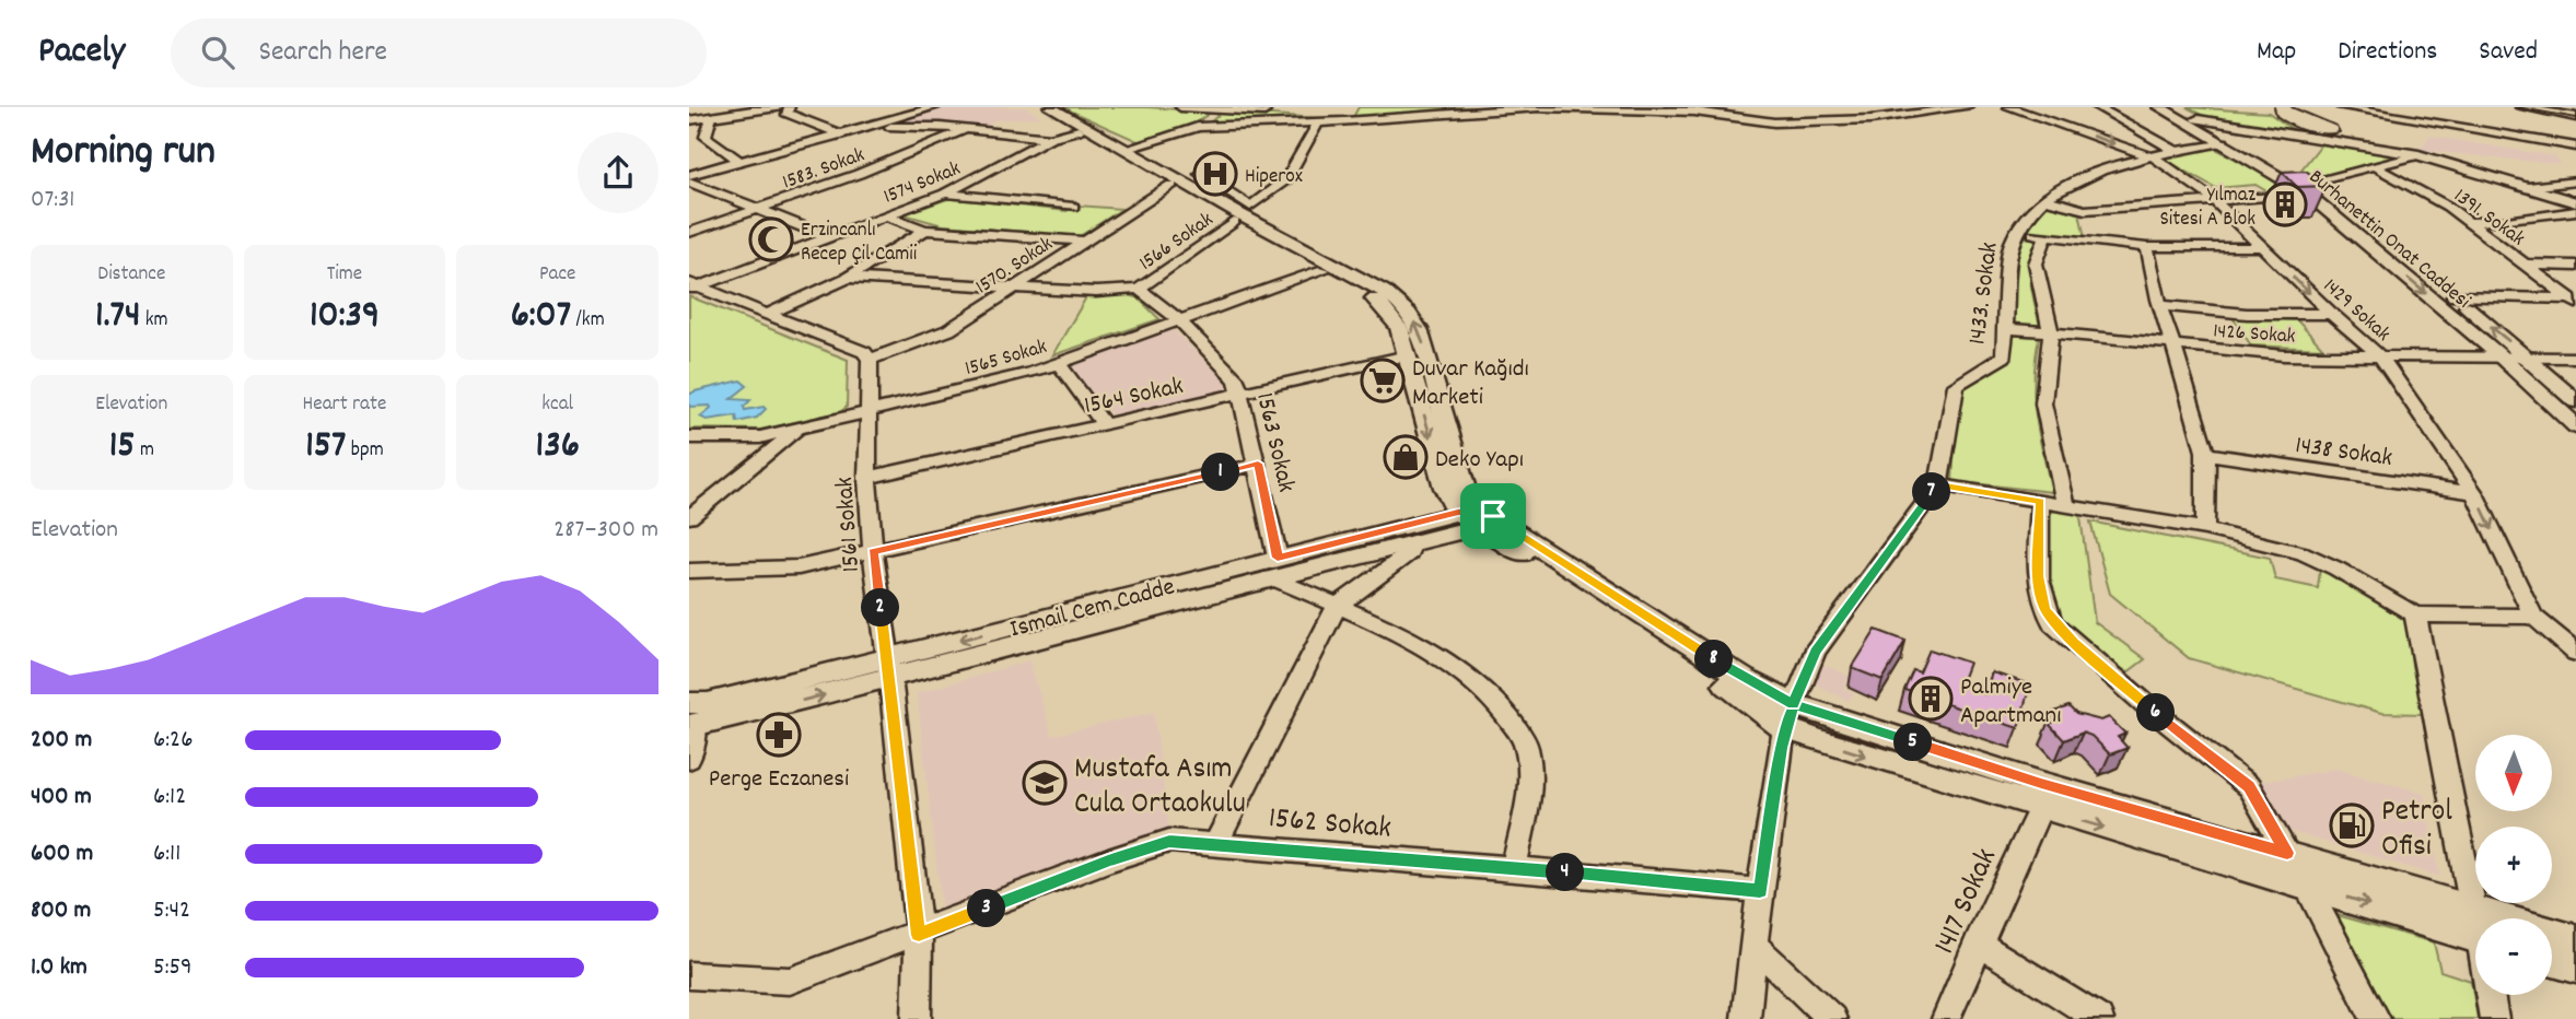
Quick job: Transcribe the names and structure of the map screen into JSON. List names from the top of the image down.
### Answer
{
  "streets": {
    "main road": ["Burhanettin Onat Caddesi", "Ismail Cem Cadde"],
    "street": [
      "1583. Sokak",
      "1574 Sokak",
      "1391. Sokak",
      "1566 Sokak",
      "1570. Sokak",
      "1433. Sokak",
      "1429 Sokak",
      "1426 Sokak",
      "1565 Sokak",
      "1564 Sokak",
      "1563 Sokak",
      "1438 Sokak",
      "1561 Sokak",
      "1562 Sokak",
      "1417 Sokak"
    ]
  },
  "crossings": [
    ["Burhanettin Onat Caddesi", "1433. Sokak"],
    ["Burhanettin Onat Caddesi", "1426 Sokak"],
    ["1566 Sokak", "1563 Sokak"],
    ["1570. Sokak", "1561 Sokak"],
    ["1433. Sokak", "1429 Sokak"],
    ["1433. Sokak", "1426 Sokak"],
    ["1433. Sokak", "1562 Sokak"],
    ["1429 Sokak", "1426 Sokak"],
    ["1429 Sokak", "1438 Sokak"],
    ["1565 Sokak", "1563 Sokak"],
    ["1565 Sokak", "1561 Sokak"],
    ["1564 Sokak", "1563 Sokak"],
    ["1564 Sokak", "1561 Sokak"],
    ["1563 Sokak", "Ismail Cem Cadde"],
    ["1561 Sokak", "Ismail Cem Cadde"],
    ["1561 Sokak", "1562 Sokak"]
  ],
  "places": {
    "hospital": ["Hiperox"],
    "building": ["Yılmaz Sitesi A Blok", "Palmiye Apartmanı"],
    "mosque": ["Erzincanlı Recep Çil Camii"],
    "supermarket": ["Duvar Kağıdı Marketi"],
    "shop": ["Deko Yapı"],
    "pharmacy": ["Perge Eczanesi"],
    "school or university": ["Mustafa Asım Cula Ortaokulu"],
    "fuel station": ["Petrol Ofisi"]
  },
  "north": "bottom",
  "page": {
    "header": "Pacely",
    "search": "Search here",
    "nav": ["Map", "Directions", "Saved"],
    "heading": ["Morning run", "07:31"],
    "stats": [
      ["Distance", "1.74 km"],
      ["Time", "10:39"],
      ["Pace", "6:07 /km"],
      ["Elevation", "15 m"],
      ["Heart rate", "157 bpm"],
      ["kcal", "136"]
    ],
    "pins": [
      "1",
      "7",
      "2",
      "8",
      "6",
      "5",
      "4",
      "3"
    ],
    "chart": ["Elevation", "287–300 m"],
    "list": [
      {
        "name": "200 m",
        "note": "6:26"
      },
      {
        "name": "400 m",
        "note": "6:12"
      },
      {
        "name": "600 m",
        "note": "6:11"
      },
      {
        "name": "800 m",
        "note": "5:42"
      },
      {
        "name": "1.0 km",
        "note": "5:59"
      }
    ],
    "map_buttons": ["+", "−"]
  }
}
